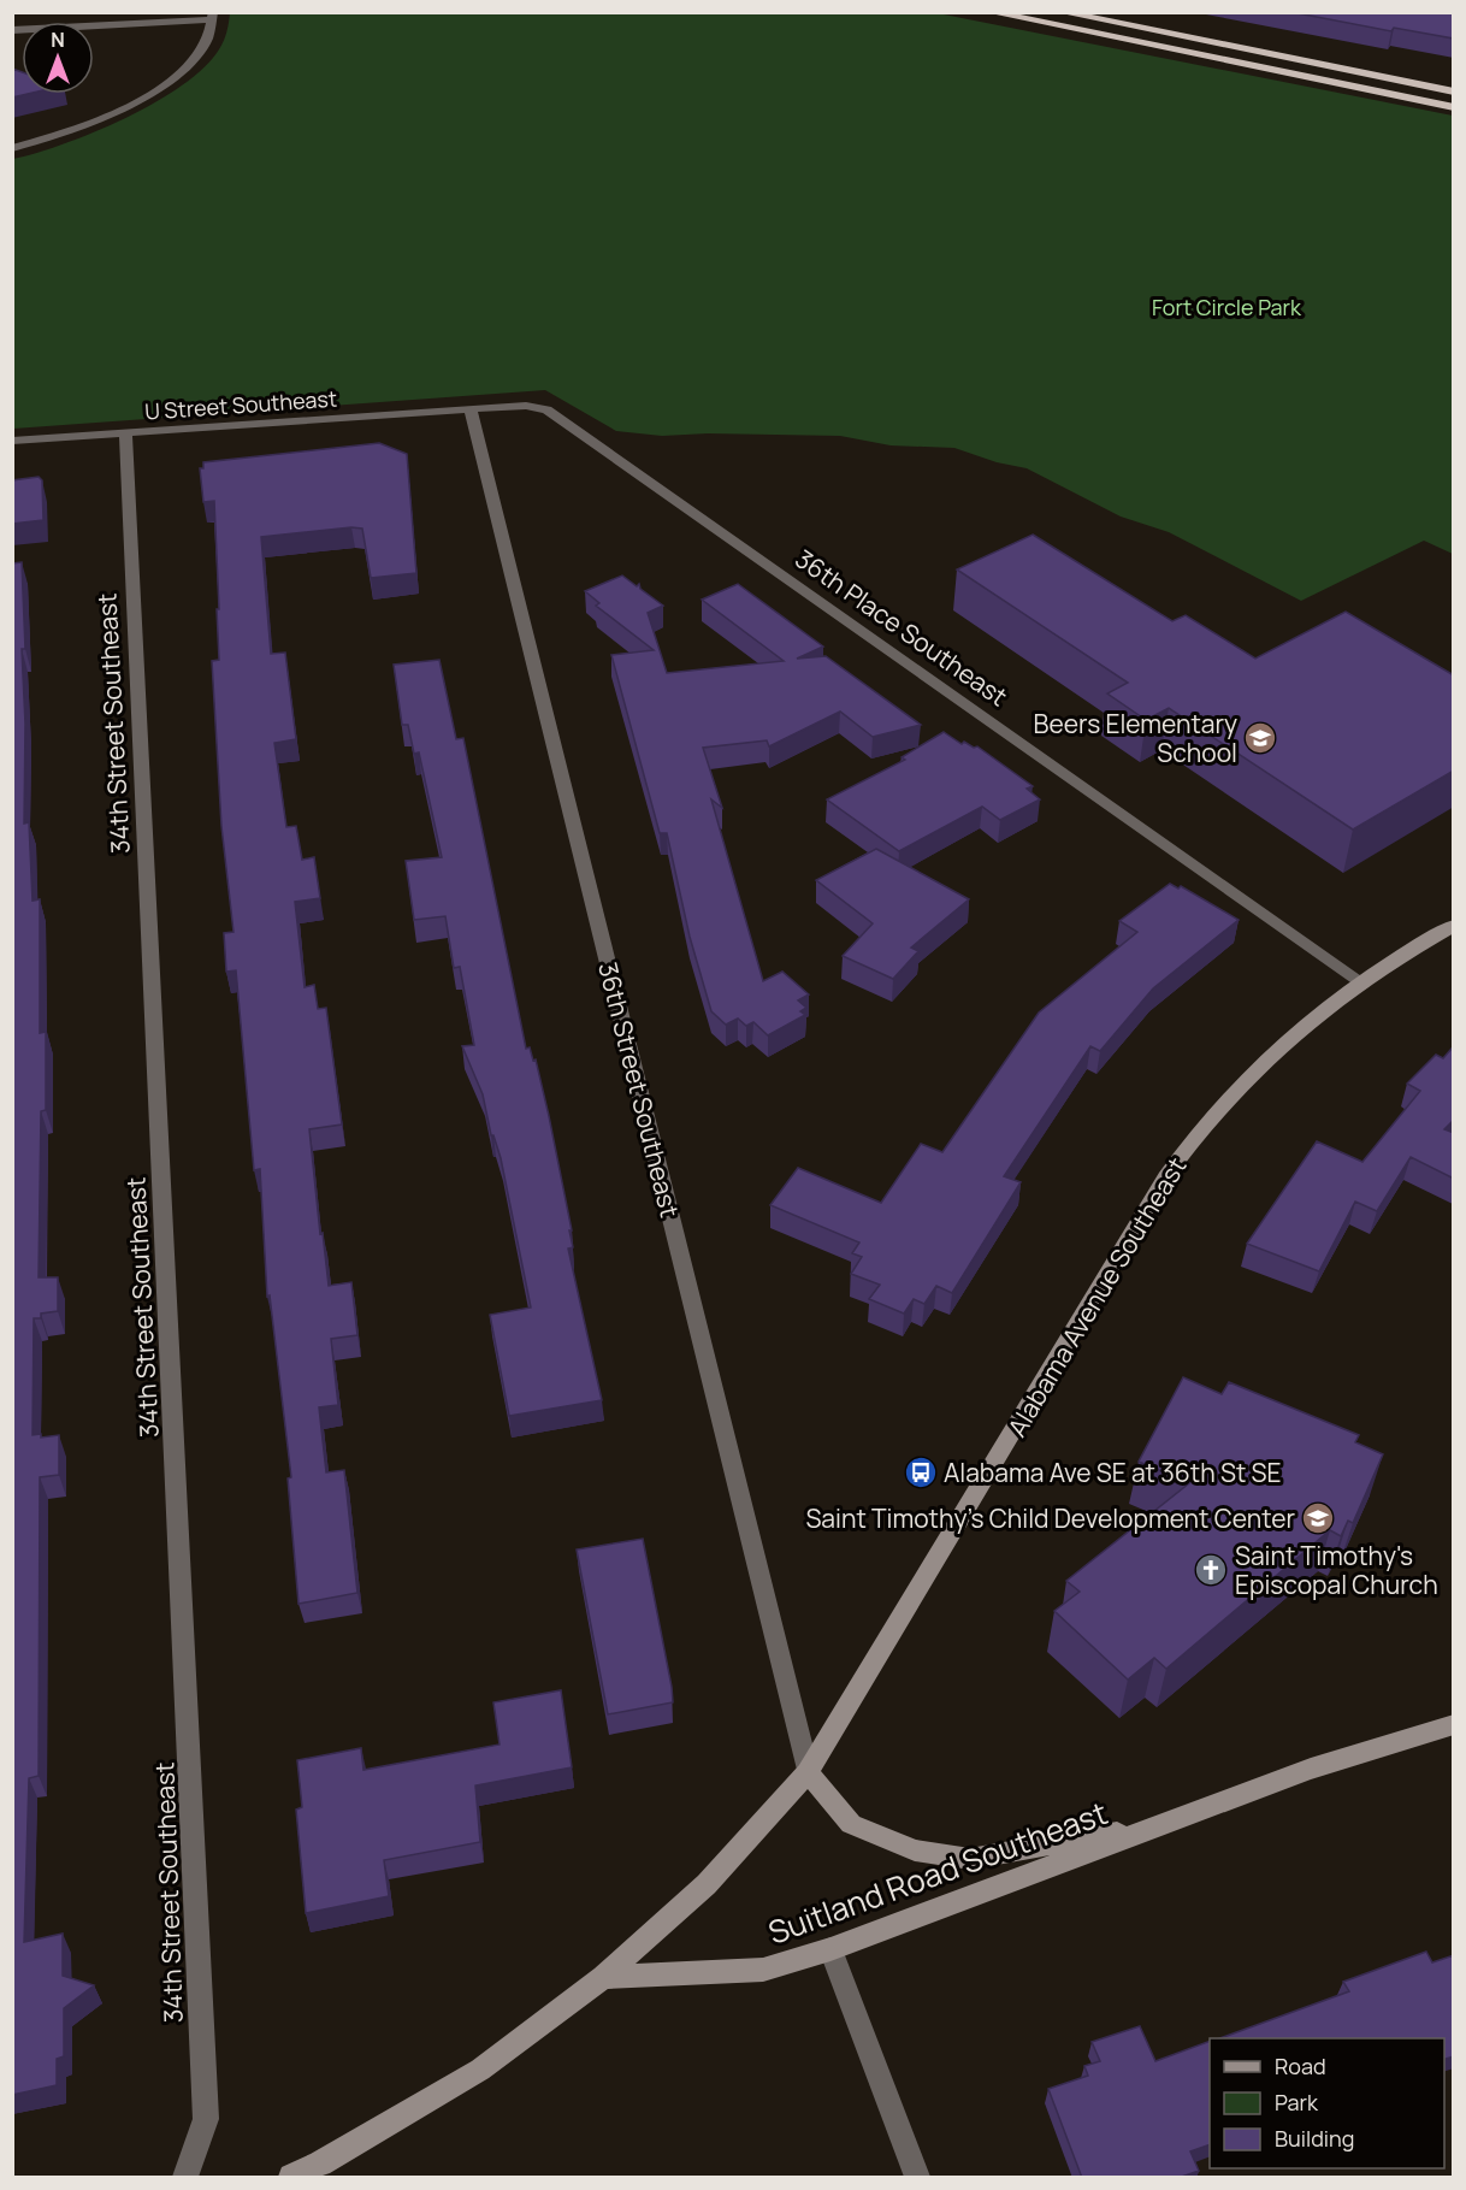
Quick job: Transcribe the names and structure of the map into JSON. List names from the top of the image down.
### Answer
{
  "streets": {
    "main road": ["Alabama Avenue Southeast", "Suitland Road Southeast"],
    "street": [
      "U Street Southeast",
      "36th Place Southeast",
      "34th Street Southeast",
      "36th Street Southeast"
    ]
  },
  "crossings": [
    ["U Street Southeast", "36th Place Southeast"],
    ["U Street Southeast", "34th Street Southeast"],
    ["U Street Southeast", "36th Street Southeast"],
    ["36th Place Southeast", "36th Street Southeast"],
    ["36th Place Southeast", "Alabama Avenue Southeast"],
    ["36th Street Southeast", "Alabama Avenue Southeast"],
    ["36th Street Southeast", "Suitland Road Southeast"],
    ["Alabama Avenue Southeast", "Suitland Road Southeast"]
  ],
  "parks": ["Fort Circle Park"],
  "places": {
    "school or university": ["Beers Elementary School", "Saint Timothy's Child Development Center"],
    "bus stop": ["Alabama Ave SE at 36th St SE"],
    "church": ["Saint Timothy's Episcopal Church"]
  },
  "legend": ["Road", "Park", "Building"],
  "north": "top"
}
